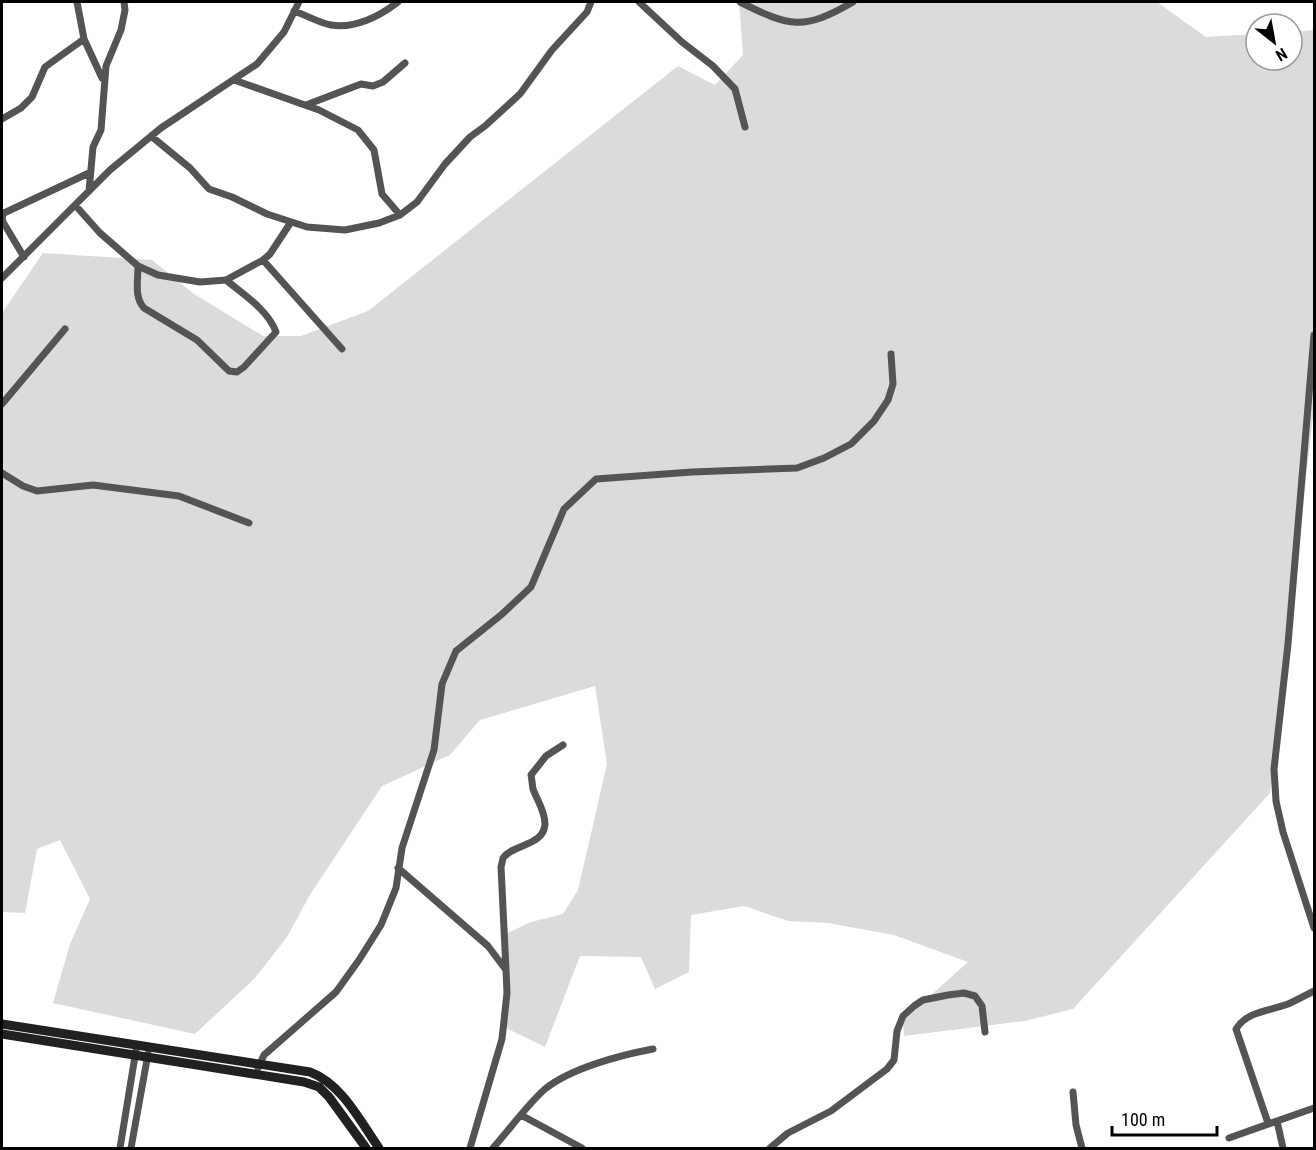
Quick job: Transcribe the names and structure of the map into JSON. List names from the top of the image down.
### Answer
{
  "scale_bar": "100 m",
  "north": "bottom right"
}
